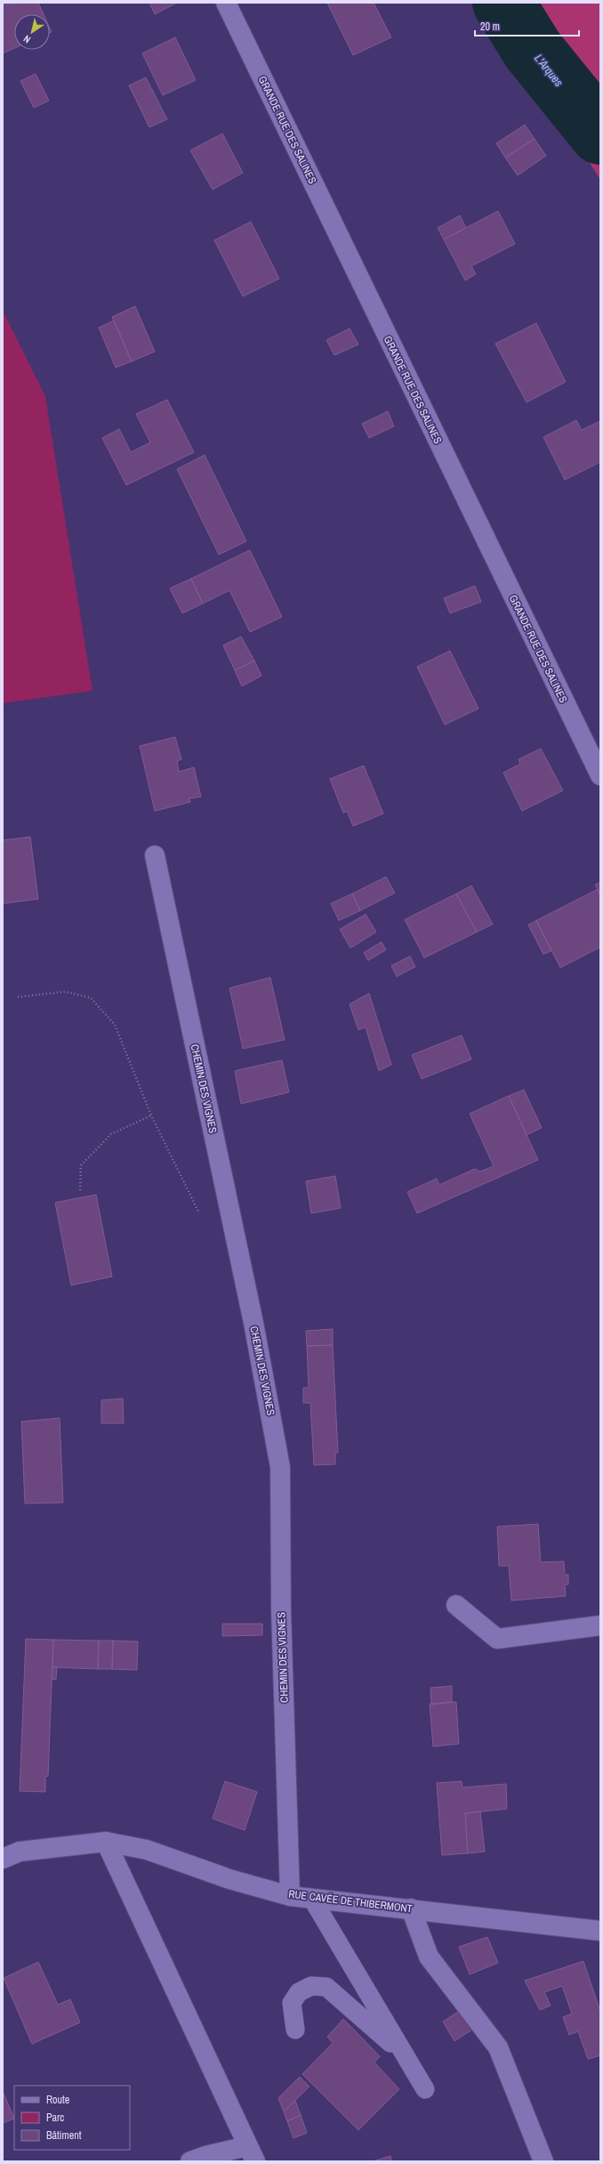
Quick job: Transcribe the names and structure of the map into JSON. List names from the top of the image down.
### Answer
{
  "streets": {
    "street": ["GRANDE RUE DES SALINES", "CHEMIN DES VIGNES", "RUE CAVÉE DE THIBERMONT"]
  },
  "crossings": [
    ["CHEMIN DES VIGNES", "RUE CAVÉE DE THIBERMONT"]
  ],
  "water": ["L'Arques"],
  "legend": ["Route", "Parc", "Bâtiment"],
  "scale_bar": "20 m",
  "north": "bottom left"
}
